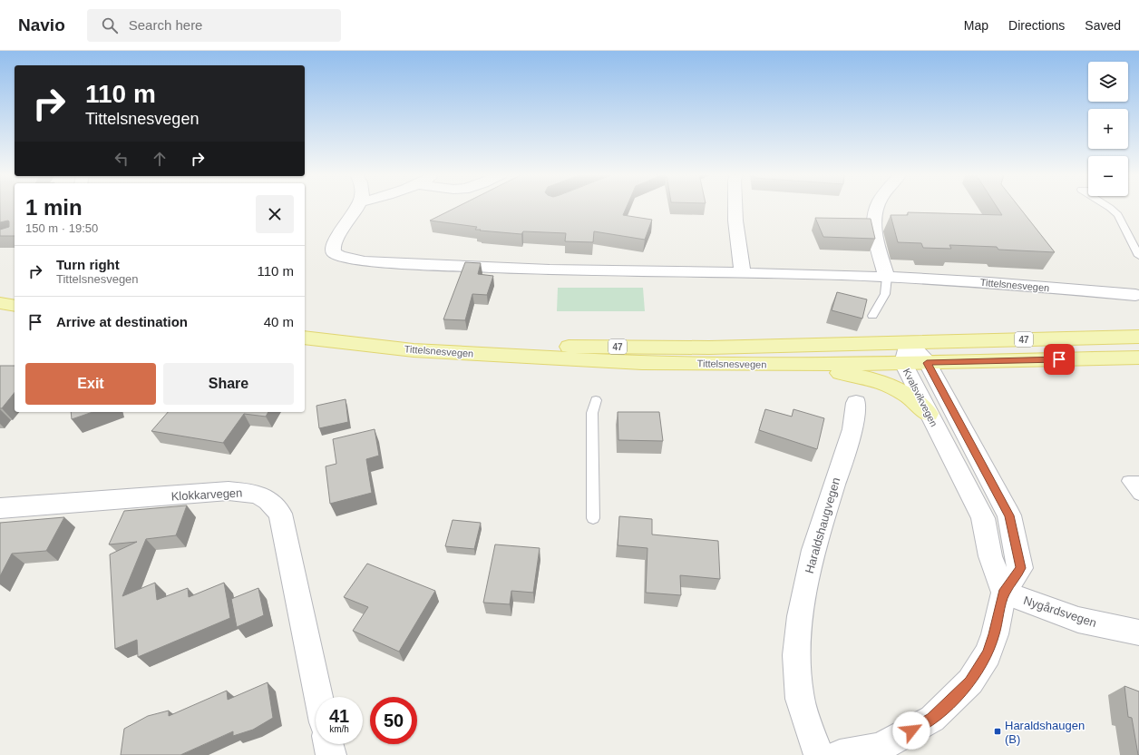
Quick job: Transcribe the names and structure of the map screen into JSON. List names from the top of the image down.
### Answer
{
  "streets": {
    "main road": ["Tittelsnesvegen", "47"],
    "street": [
      "Kvalsvikvegen",
      "Klokkarvegen",
      "Haraldshaugvegen",
      "Nygårdsvegen"
    ]
  },
  "crossings": [
    ["Tittelsnesvegen", "47"],
    ["Tittelsnesvegen", "Kvalsvikvegen"],
    ["47", "Kvalsvikvegen"],
    ["Kvalsvikvegen", "Nygårdsvegen"]
  ],
  "places": {
    "transit": ["Haraldshaugen (B)"]
  },
  "page": {
    "header": "Navio",
    "search": "Search here",
    "nav": ["Map", "Directions", "Saved"],
    "map_buttons": ["+", "−"],
    "turn": ["110 m", "Tittelsnesvegen"],
    "heading": ["1 min", "150 m · 19:50"],
    "list": [
      {
        "name": "Turn right",
        "note": "Tittelsnesvegen",
        "value": "110 m"
      },
      {
        "name": "Arrive at destination",
        "value": "40 m"
      }
    ],
    "buttons": ["Exit", "Share"],
    "speed": "41 km/h",
    "limit": "50"
  }
}
